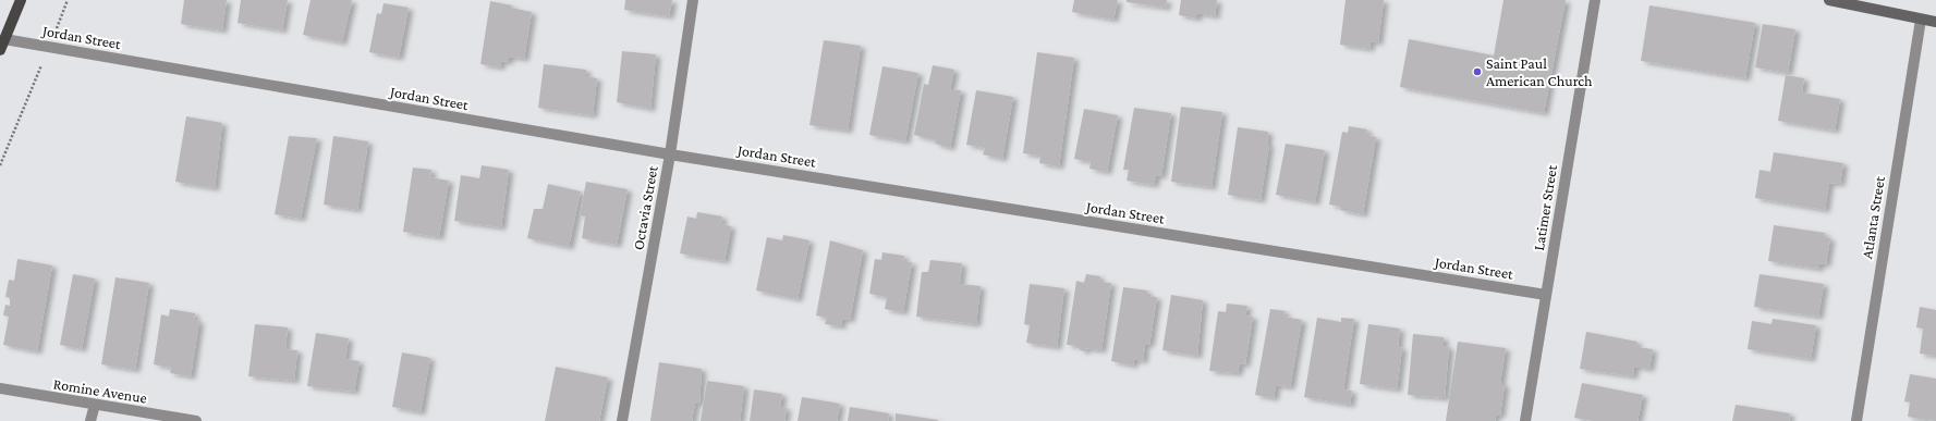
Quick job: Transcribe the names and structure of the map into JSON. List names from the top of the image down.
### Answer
{
  "streets": {
    "street": [
      "Jordan Street",
      "Octavia Street",
      "Latimer Street",
      "Atlanta Street",
      "Romine Avenue"
    ]
  },
  "crossings": [
    ["Jordan Street", "Octavia Street"],
    ["Jordan Street", "Latimer Street"]
  ],
  "places": ["Saint Paul American Church"]
}
